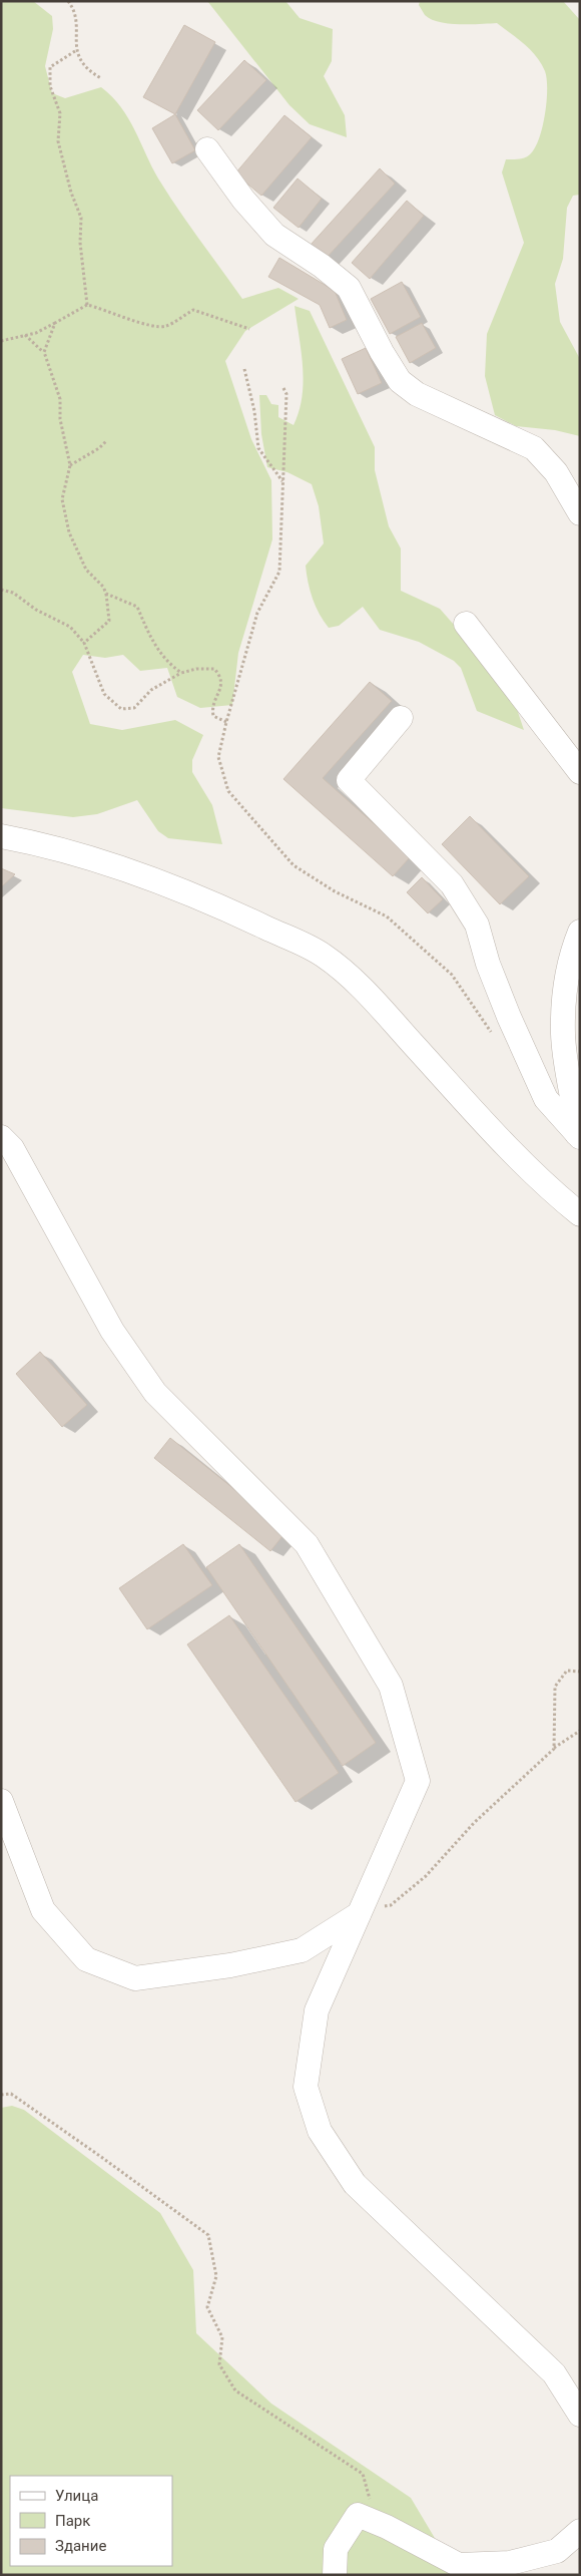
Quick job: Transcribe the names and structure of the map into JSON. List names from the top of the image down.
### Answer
{
  "legend": ["Улица", "Парк", "Здание"]
}
